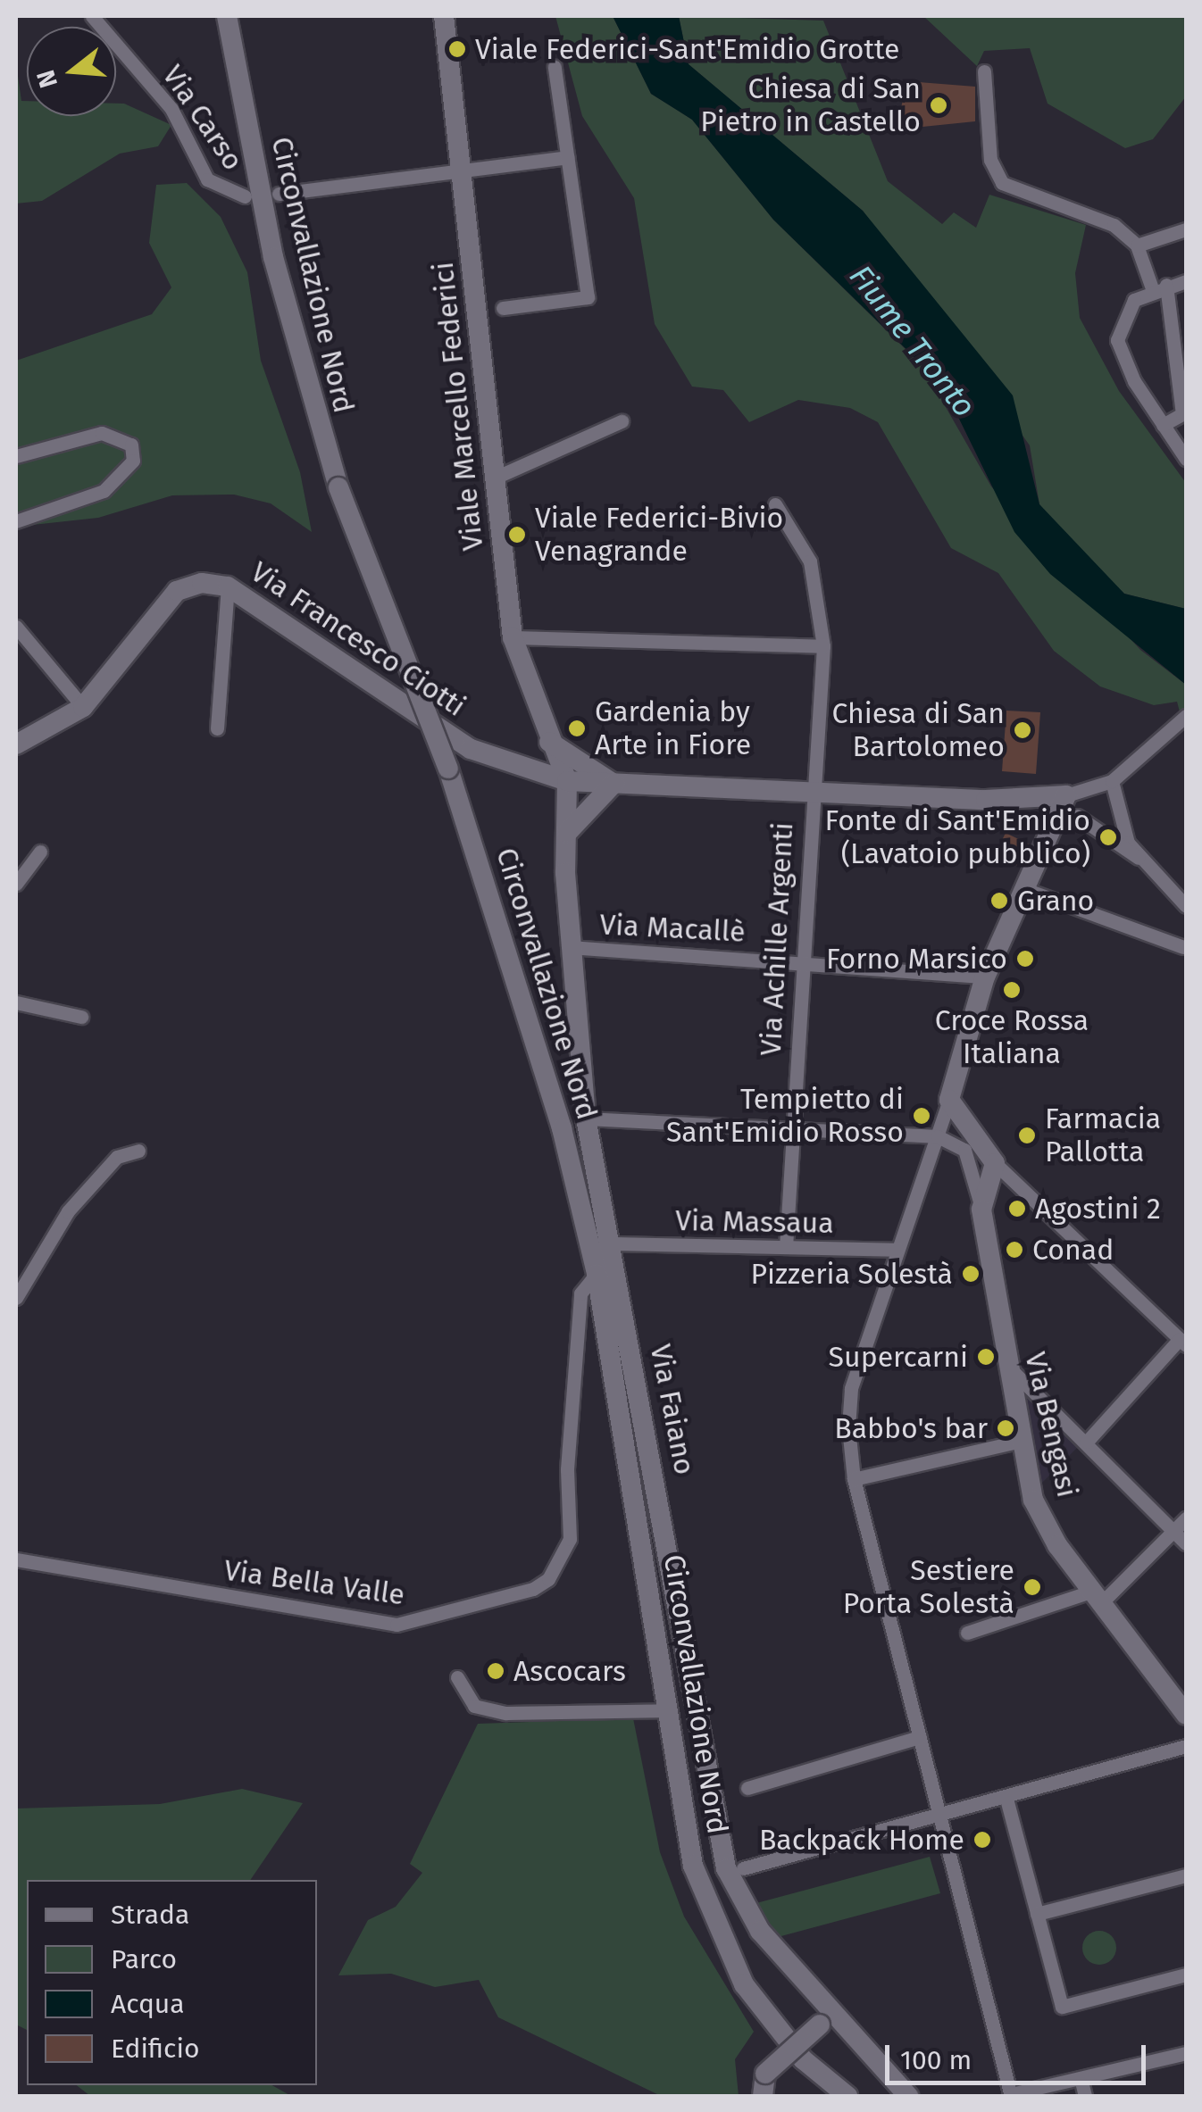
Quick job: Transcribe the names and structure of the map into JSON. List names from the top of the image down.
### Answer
{
  "streets": {
    "street": [
      "Via Carso",
      "Circonvallazione Nord",
      "Viale Marcello Federici",
      "Via Francesco Ciotti",
      "Via Macallè",
      "Via Achille Argenti",
      "Via Massaua",
      "Via Faiano",
      "Via Bengasi",
      "Via Bella Valle"
    ]
  },
  "crossings": [
    ["Circonvallazione Nord", "Via Bella Valle"],
    ["Viale Marcello Federici", "Via Francesco Ciotti"],
    ["Viale Marcello Federici", "Via Faiano"],
    ["Via Francesco Ciotti", "Via Achille Argenti"],
    ["Via Francesco Ciotti", "Via Faiano"],
    ["Via Macallè", "Via Achille Argenti"],
    ["Via Macallè", "Via Faiano"],
    ["Via Achille Argenti", "Via Massaua"],
    ["Via Massaua", "Via Faiano"]
  ],
  "water": ["Fiume Tronto"],
  "places": [
    "Viale Federici-Sant'Emidio Grotte",
    "Chiesa di San Pietro in Castello",
    "Viale Federici-Bivio Venagrande",
    "Gardenia by Arte in Fiore",
    "Chiesa di San Bartolomeo",
    "Fonte di Sant'Emidio (Lavatoio pubblico)",
    "Grano",
    "Forno Marsico",
    "Croce Rossa Italiana",
    "Tempietto di Sant'Emidio Rosso",
    "Farmacia Pallotta",
    "Agostini 2",
    "Conad",
    "Pizzeria Solestà",
    "Supercarni",
    "Babbo's bar",
    "Sestiere Porta Solestà",
    "Ascocars",
    "Backpack Home"
  ],
  "legend": [
    "Strada",
    "Parco",
    "Acqua",
    "Edificio"
  ],
  "scale_bar": "100 m",
  "north": "left"
}
